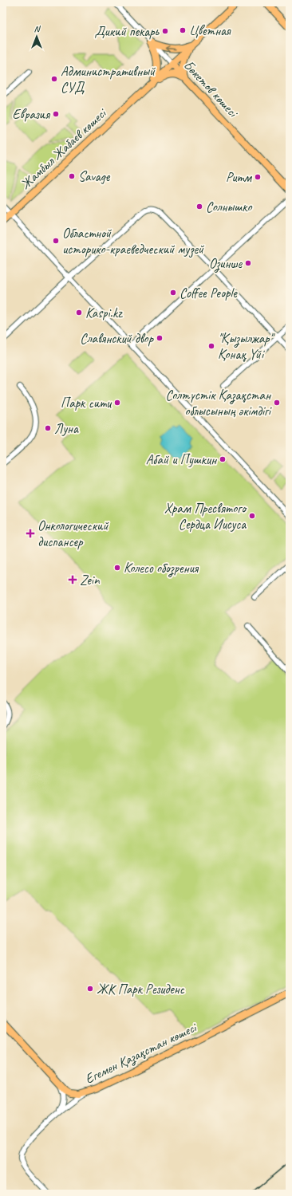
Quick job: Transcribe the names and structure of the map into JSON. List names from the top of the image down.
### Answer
{
  "streets": {
    "main road": ["Бөкетов көшесі", "Жамбыл Жабаев көшесі", "Егемен Қазақстан көшесі"]
  },
  "crossings": [
    ["Бөкетов көшесі", "Жамбыл Жабаев көшесі"]
  ],
  "places": {
    "other": [
      "Цветная",
      "Дикий пекарь",
      "Административный СУД",
      "Евразия",
      "Savage",
      "Ритм",
      "Солнышко",
      "Oбластной историко-краеведческий музей",
      "Озинше",
      "Coffee People",
      "Kaspi.kz",
      "Славянский двор",
      "\"Қызылжар\" Қонақ Үйі",
      "Парк сити",
      "Солтүстік Қазақстан облысының әкімдігі",
      "Луна",
      "Абай и Пушкин",
      "Храм Пресвятого Сердца Иисуса",
      "Колесо обозрения",
      "ЖК Парк Резиденс"
    ],
    "health": ["Онкологический диспансер", "Zein"]
  },
  "north": "top"
}
